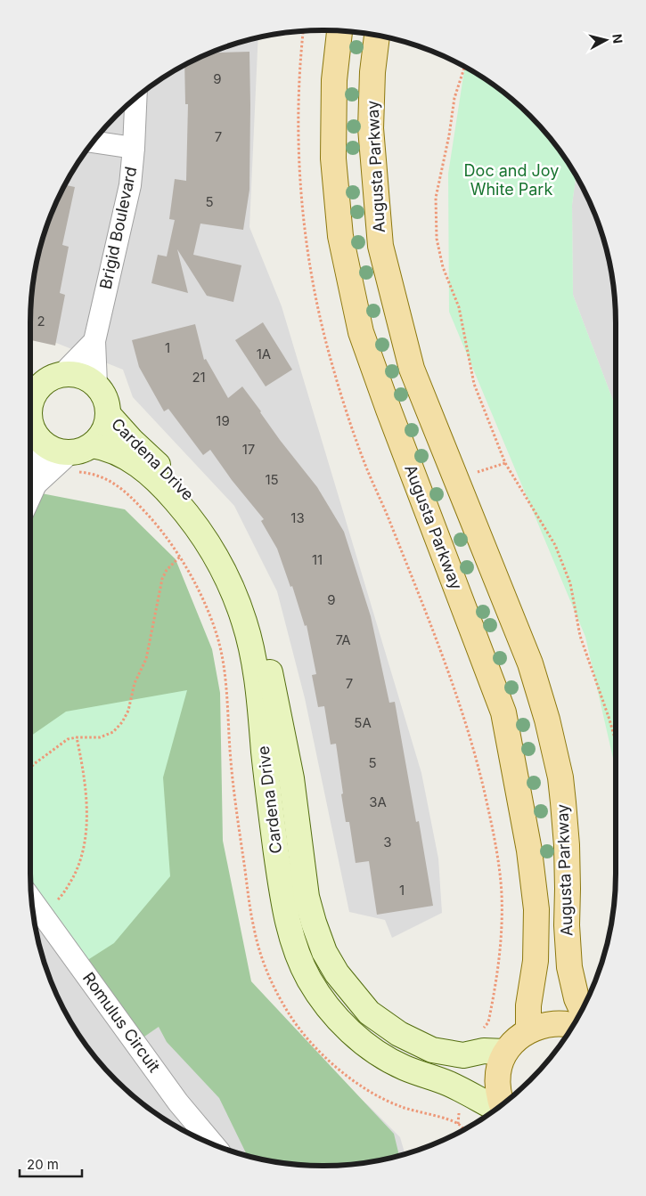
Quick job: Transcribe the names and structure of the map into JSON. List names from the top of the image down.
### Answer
{
  "streets": {
    "main road": ["Augusta Parkway"],
    "street": ["Brigid Boulevard", "Cardena Drive", "Romulus Circuit"]
  },
  "parks": ["Doc and Joy White Park"],
  "house_numbers": [
    "9",
    "7",
    "5",
    "2",
    "1",
    "1A",
    "21",
    "19",
    "17",
    "15",
    "13",
    "11",
    "9",
    "7A",
    "7",
    "5A",
    "5",
    "3A",
    "3",
    "1"
  ],
  "scale_bar": "20 m",
  "north": "right"
}
